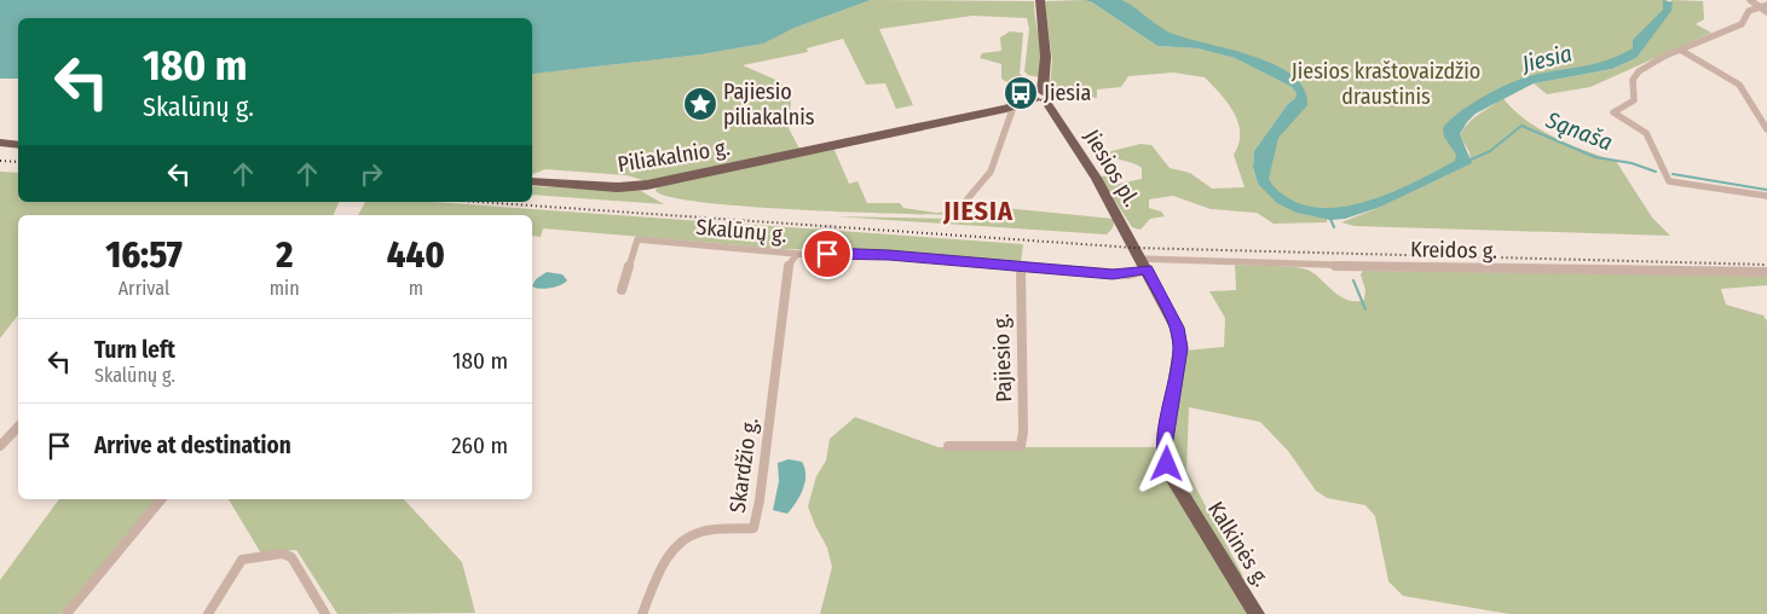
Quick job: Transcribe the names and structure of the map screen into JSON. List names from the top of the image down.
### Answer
{
  "streets": {
    "main road": ["Piliakalnio g.", "Jiesios pl.", "Kalkinės g."],
    "street": [
      "Skalūnų g.",
      "Kreidos g.",
      "Pajiesio g.",
      "Skardžio g."
    ]
  },
  "crossings": [
    ["Piliakalnio g.", "Jiesios pl."],
    ["Jiesios pl.", "Skalūnų g."],
    ["Jiesios pl.", "Kreidos g."],
    ["Jiesios pl.", "Kalkinės g."],
    ["Skalūnų g.", "Kreidos g."],
    ["Skalūnų g.", "Pajiesio g."],
    ["Skalūnų g.", "Skardžio g."],
    ["Skalūnų g.", "Kalkinės g."],
    ["Kreidos g.", "Kalkinės g."]
  ],
  "districts": ["JIESIA"],
  "water": ["Jiesia", "Sąnaša"],
  "parks": ["Jiesios kraštovaizdžio draustinis"],
  "places": {
    "bus stop": ["Jiesia"],
    "place": ["Pajiesio piliakalnis"]
  },
  "page": {
    "turn": ["180 m", "Skalūnų g."],
    "eta": [
      "16:57",
      "Arrival",
      "2",
      "min",
      "440",
      "m"
    ],
    "list": [
      {
        "name": "Turn left",
        "note": "Skalūnų g.",
        "value": "180 m"
      },
      {
        "name": "Arrive at destination",
        "value": "260 m"
      }
    ]
  }
}
